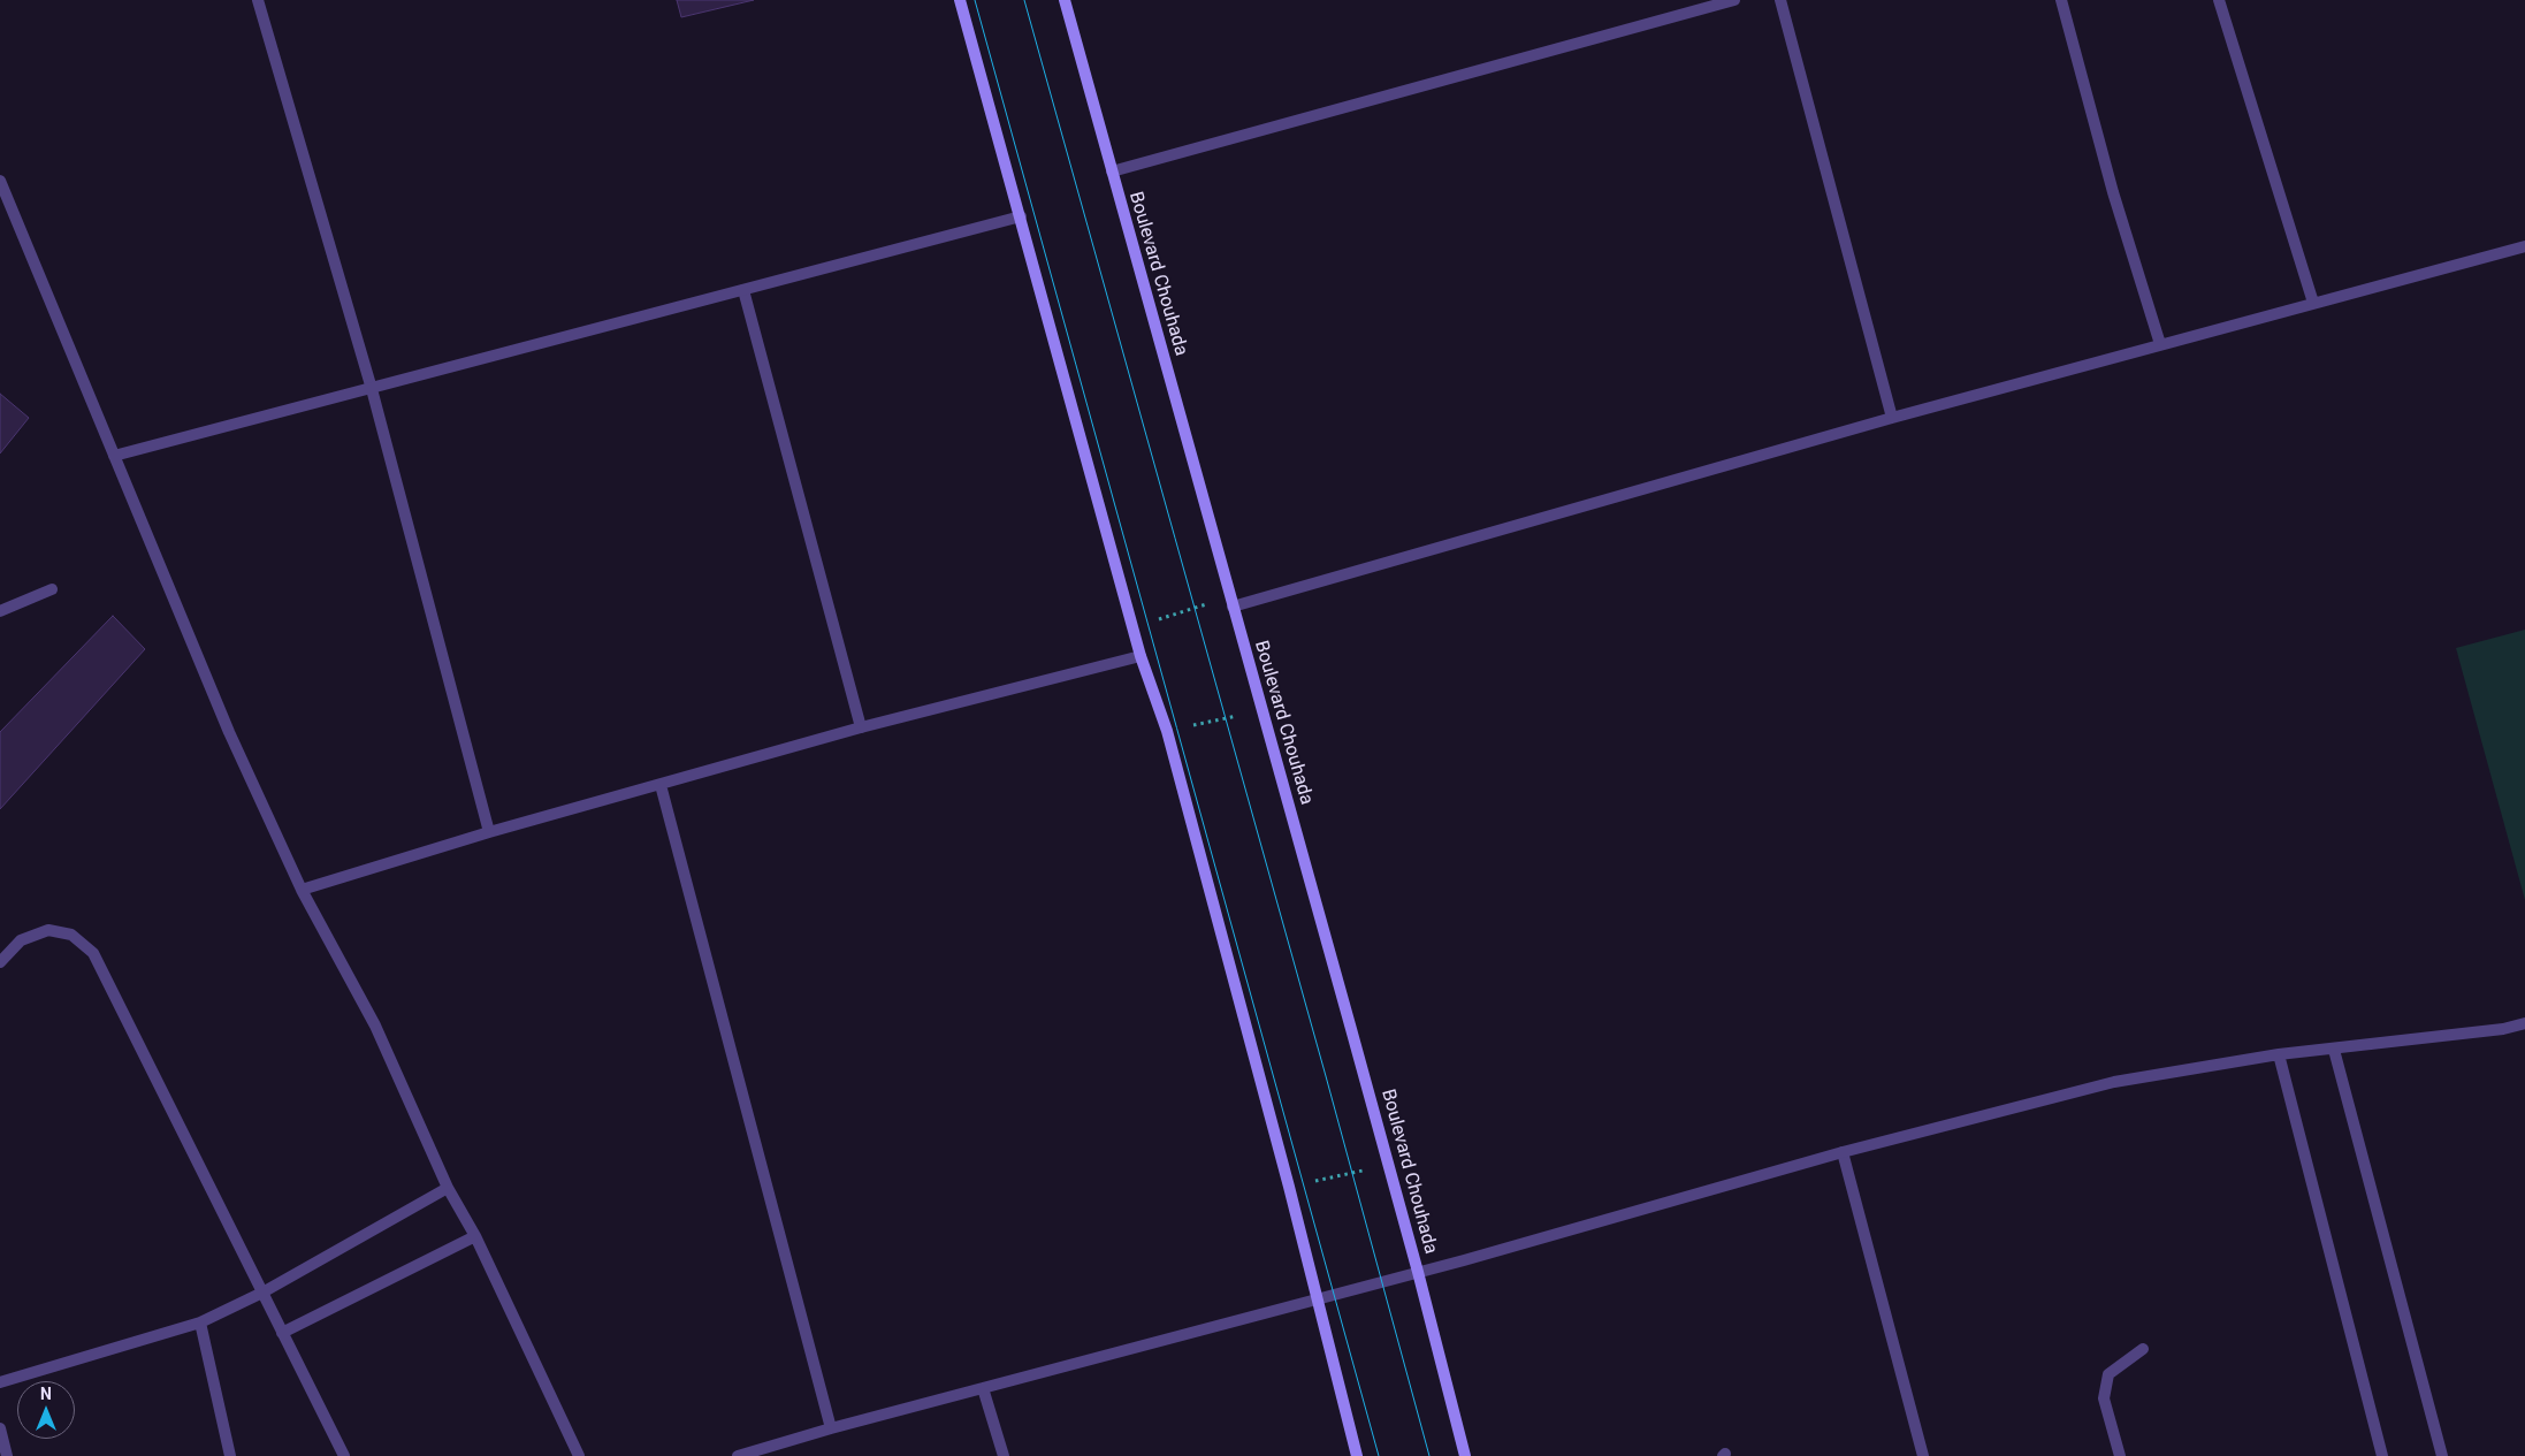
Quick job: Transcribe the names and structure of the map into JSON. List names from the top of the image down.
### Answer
{
  "streets": {
    "street": ["Boulevard Chouhada"]
  },
  "north": "top"
}
